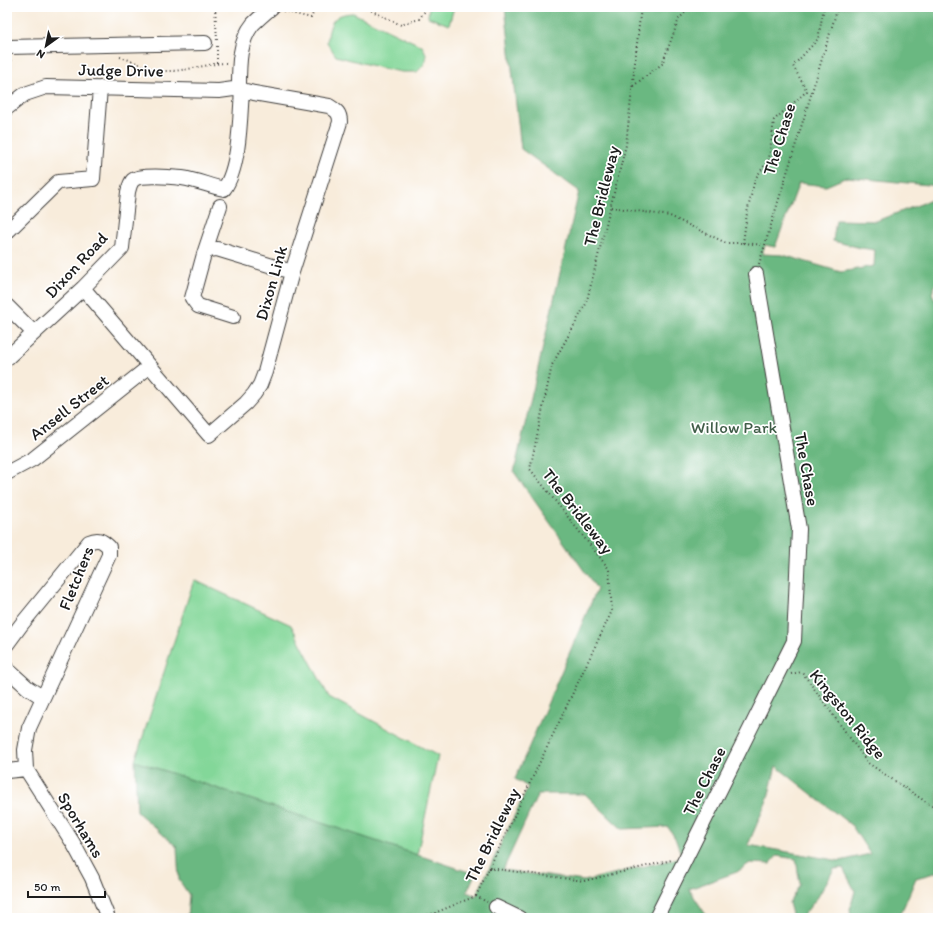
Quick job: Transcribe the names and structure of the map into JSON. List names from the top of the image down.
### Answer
{
  "streets": {
    "street": [
      "Judge Drive",
      "The Chase",
      "Dixon Road",
      "Dixon Link",
      "Ansell Street",
      "Fletchers",
      "Sporhams"
    ],
    "path": ["The Bridleway", "Kingston Ridge"]
  },
  "crossings": [
    ["Judge Drive", "Dixon Road"],
    ["Judge Drive", "Dixon Link"],
    ["The Chase", "Kingston Ridge"],
    ["Dixon Road", "Dixon Link"],
    ["Dixon Link", "Ansell Street"],
    ["Fletchers", "Sporhams"]
  ],
  "parks": ["Willow Park"],
  "scale_bar": "50 m",
  "north": "bottom left"
}
